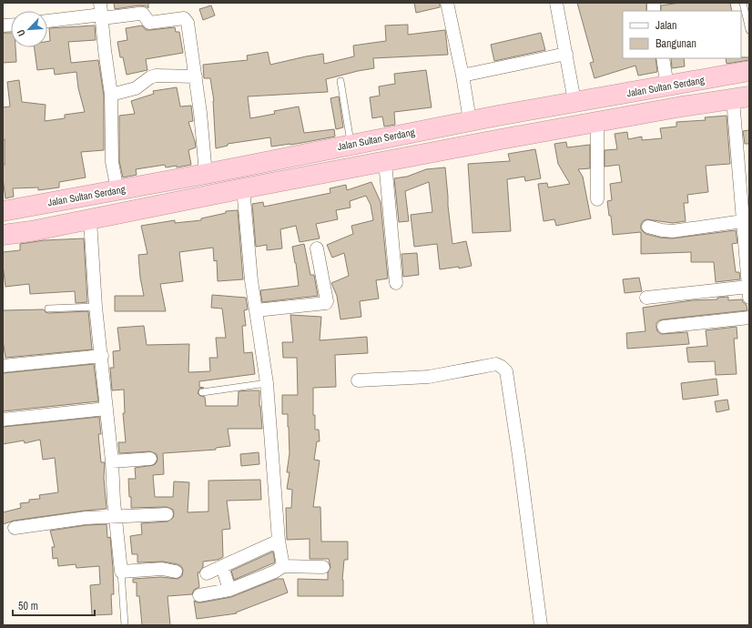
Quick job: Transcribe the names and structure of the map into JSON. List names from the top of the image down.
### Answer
{
  "streets": {
    "highway": ["Jalan Sultan Serdang"]
  },
  "legend": ["Jalan", "Bangunan"],
  "scale_bar": "50 m",
  "north": "bottom left"
}
